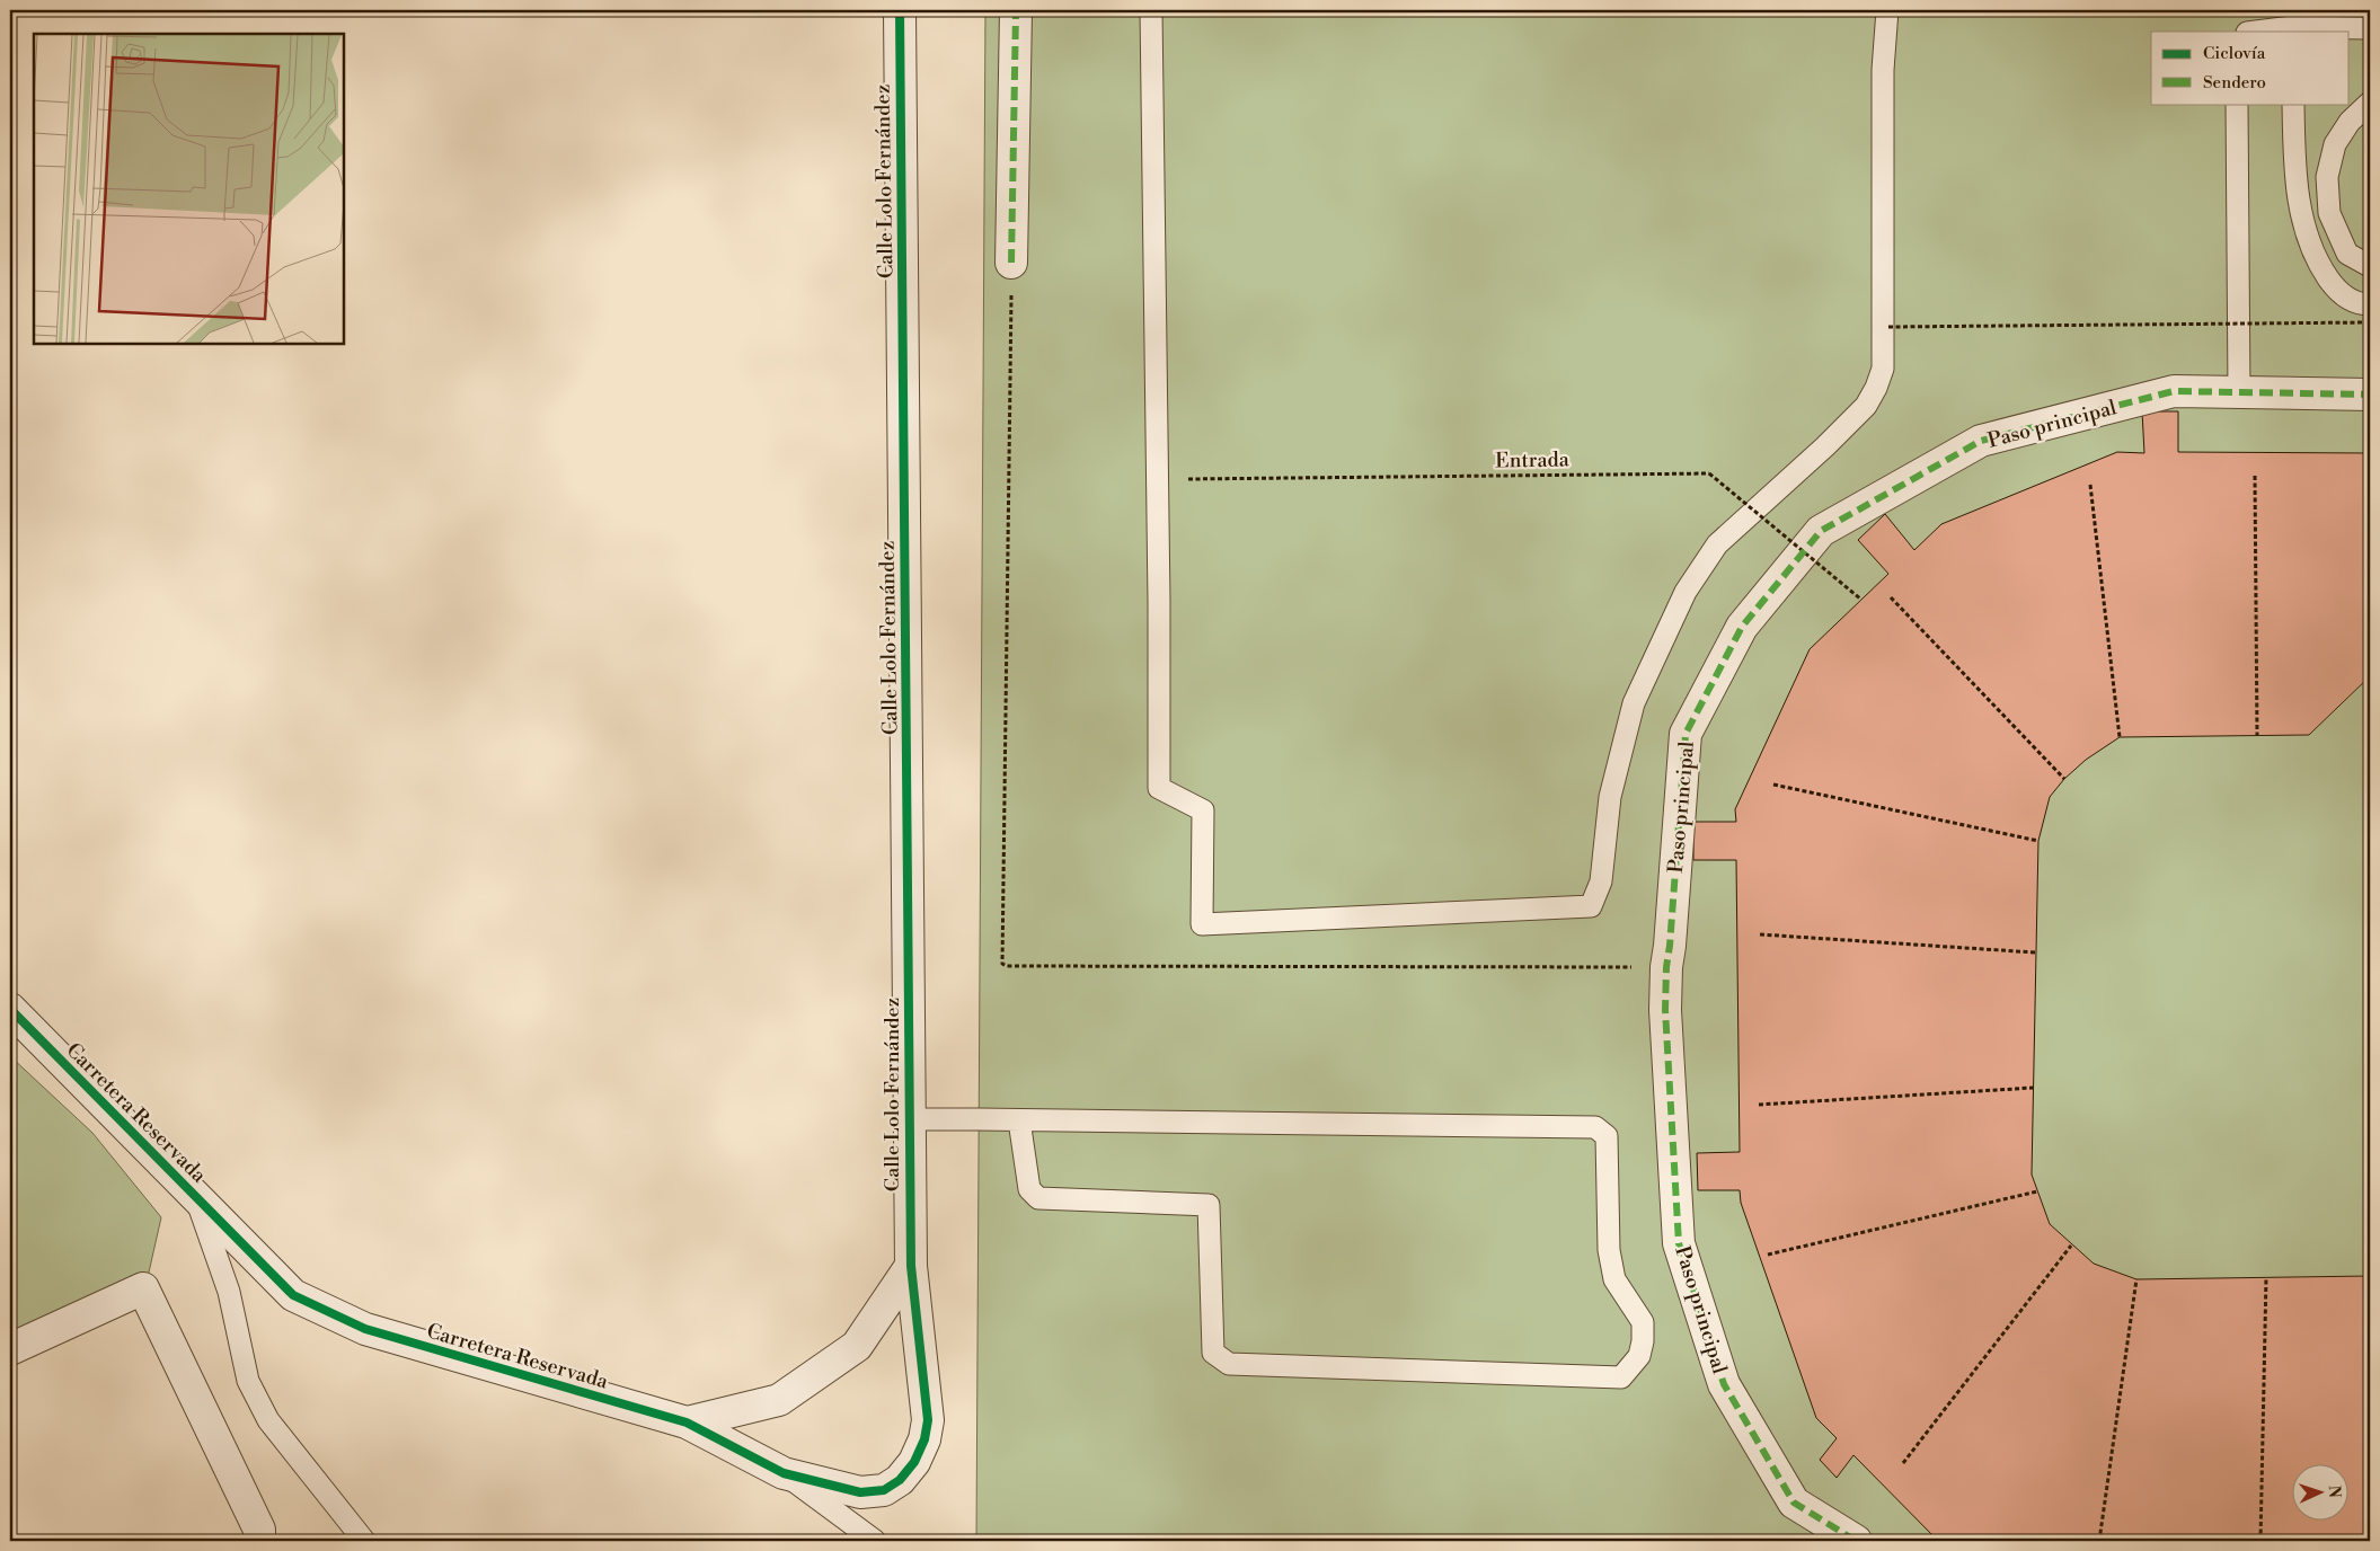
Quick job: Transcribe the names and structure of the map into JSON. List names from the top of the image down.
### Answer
{
  "streets": {
    "street": ["Calle Lolo Fernández", "Paso principal", "Carretera Reservada"],
    "path": ["Entrada"]
  },
  "crossings": [
    ["Calle Lolo Fernández", "Carretera Reservada"]
  ],
  "legend": ["Ciclovía", "Sendero"],
  "north": "right"
}
